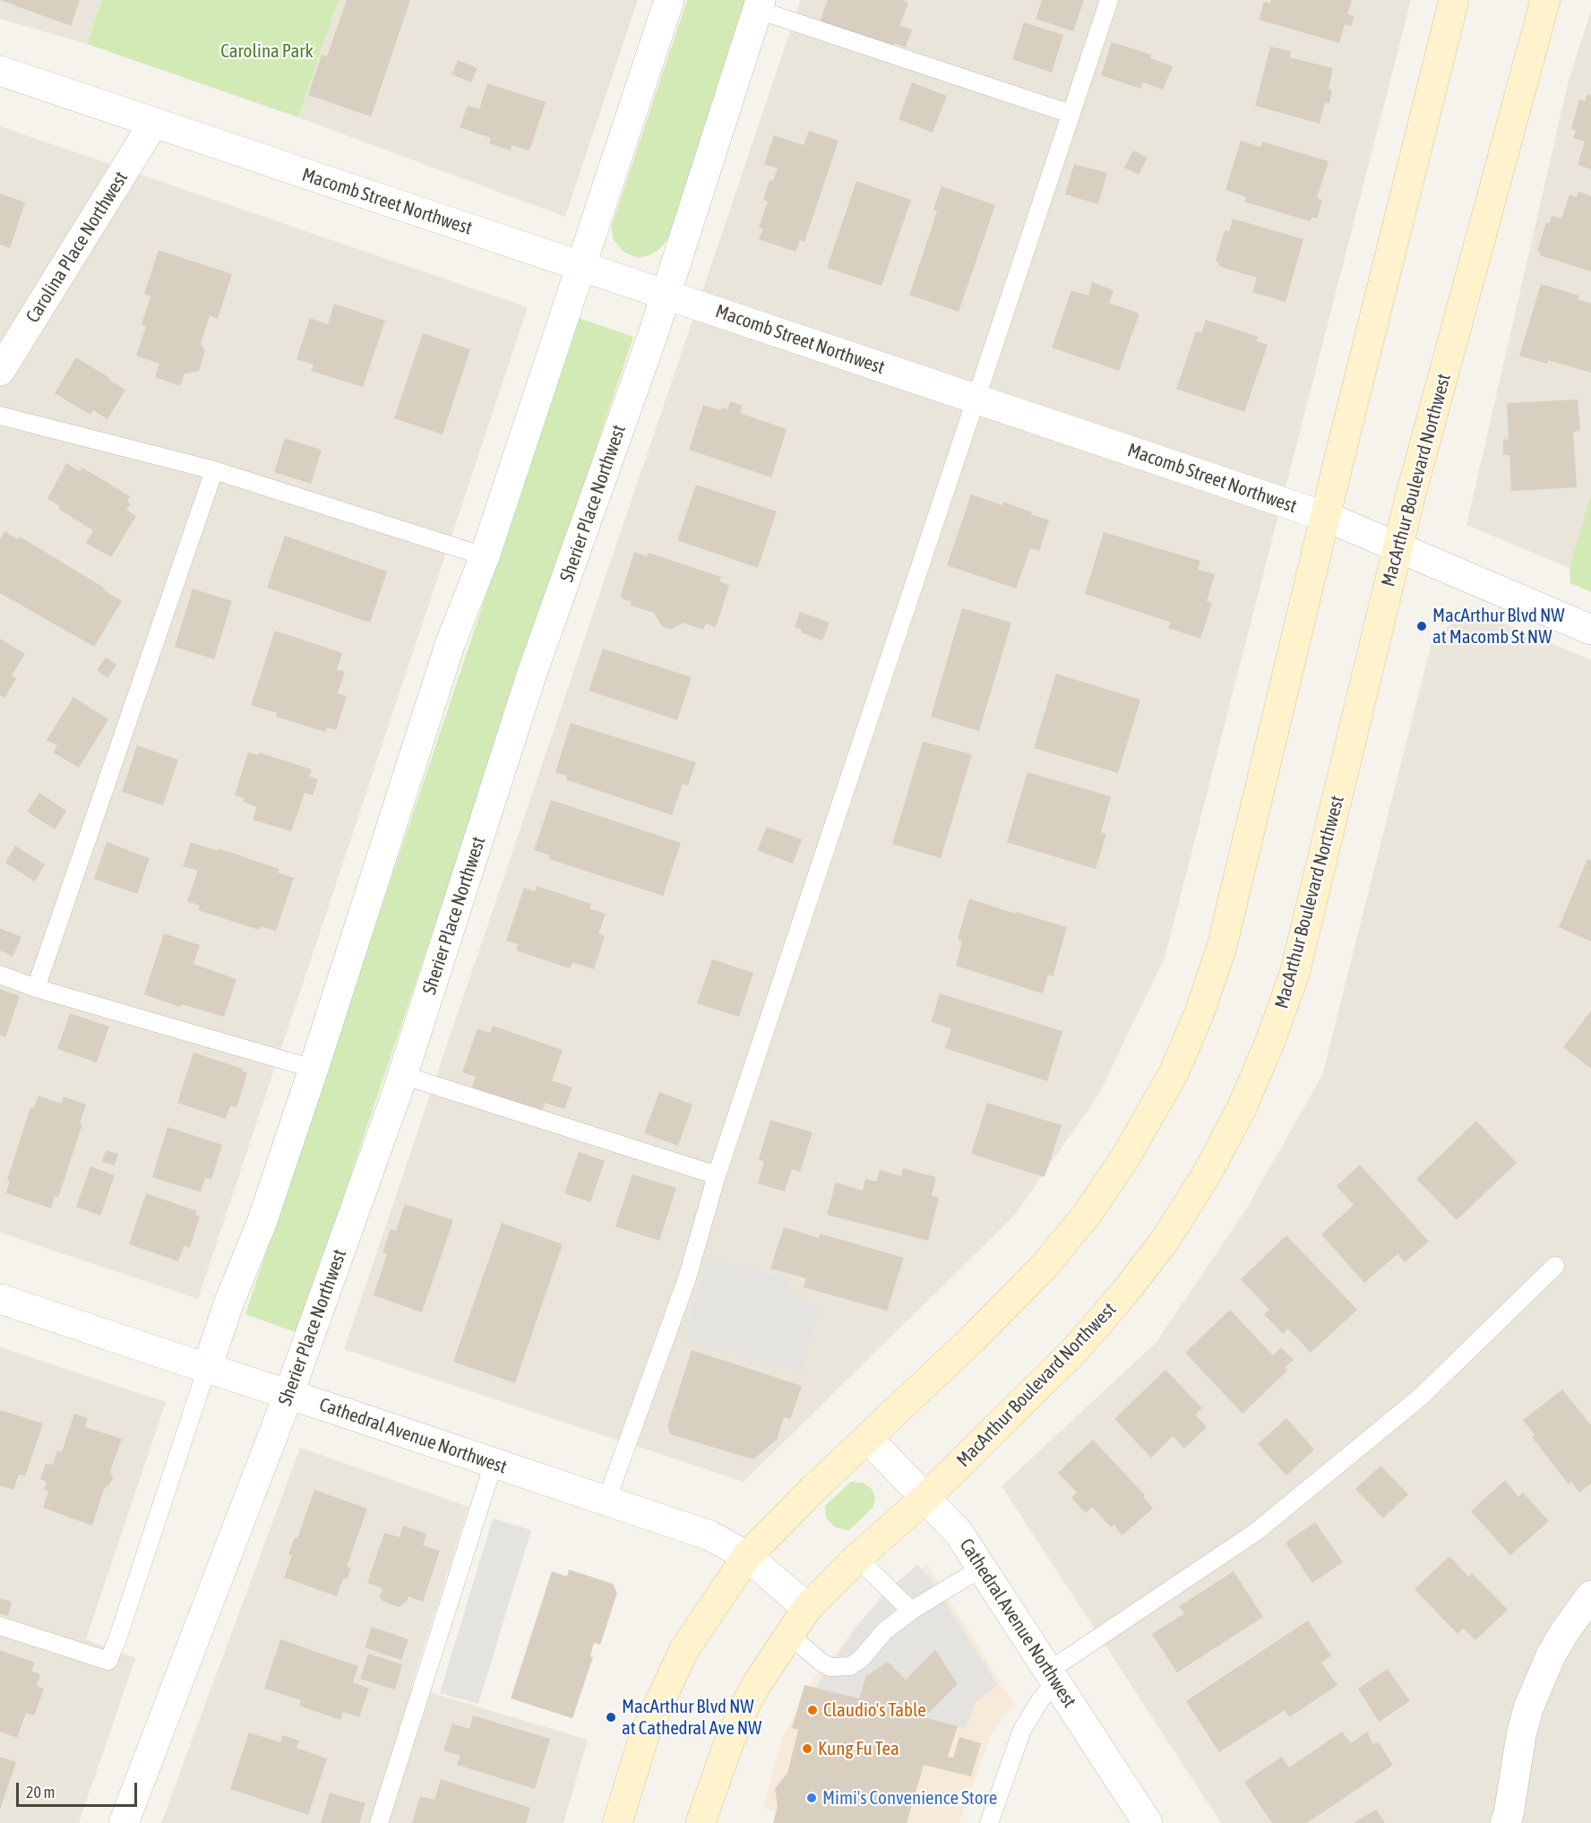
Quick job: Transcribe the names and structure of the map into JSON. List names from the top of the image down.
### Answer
{
  "streets": {
    "main road": ["MacArthur Boulevard Northwest"],
    "street": [
      "Macomb Street Northwest",
      "Carolina Place Northwest",
      "Sherier Place Northwest",
      "Cathedral Avenue Northwest"
    ]
  },
  "crossings": [
    ["Macomb Street Northwest", "Carolina Place Northwest"],
    ["Macomb Street Northwest", "MacArthur Boulevard Northwest"],
    ["Macomb Street Northwest", "Sherier Place Northwest"],
    ["MacArthur Boulevard Northwest", "Cathedral Avenue Northwest"],
    ["Sherier Place Northwest", "Cathedral Avenue Northwest"]
  ],
  "parks": ["Carolina Park"],
  "places": [
    "MacArthur Blvd NW at Macomb St NW",
    "Claudio's Table",
    "MacArthur Blvd NW at Cathedral Ave NW",
    "Kung Fu Tea",
    "Mimi's Convenience Store"
  ],
  "scale_bar": "20 m"
}
